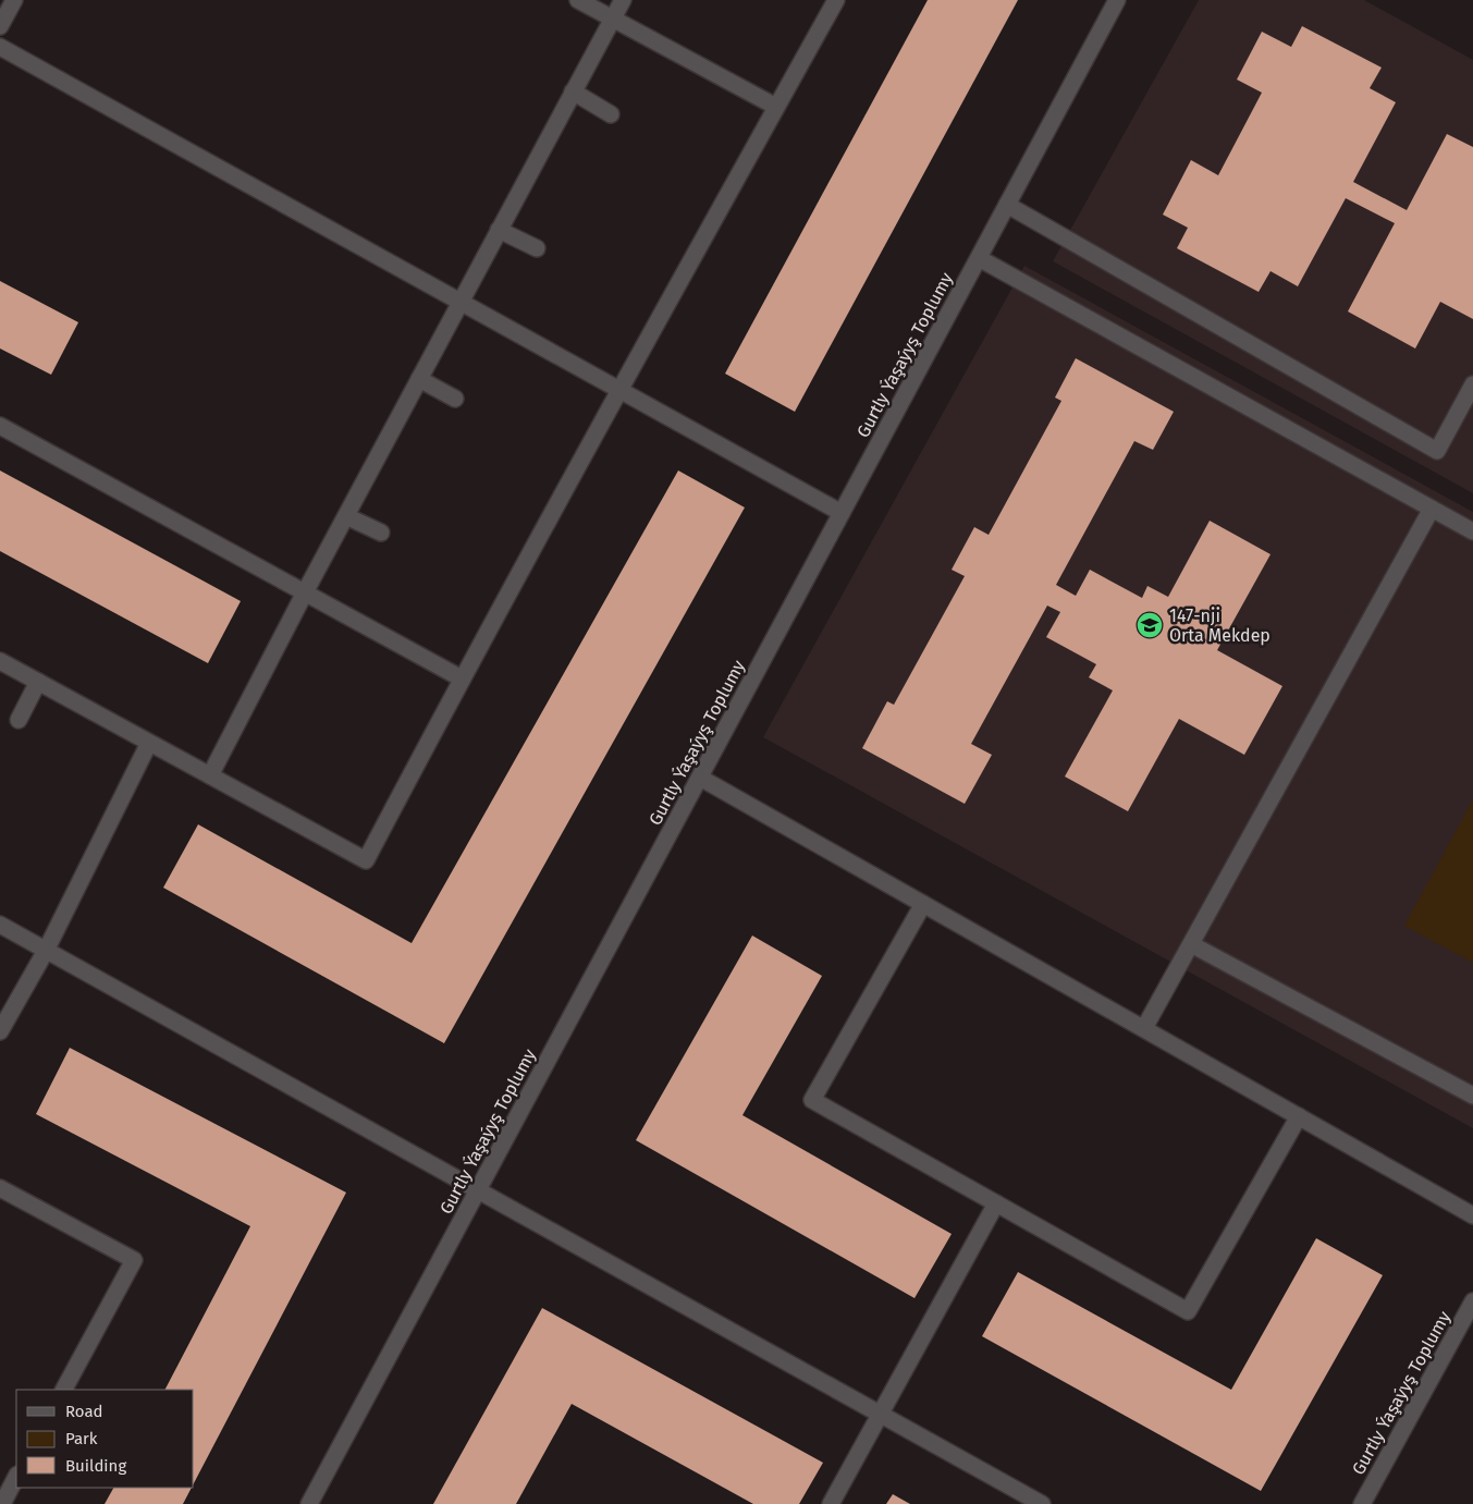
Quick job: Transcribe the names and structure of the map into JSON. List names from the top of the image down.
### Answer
{
  "streets": {
    "street": ["Gurtly Ýaşaýyş Toplumy"]
  },
  "places": {
    "school or university": ["147-nji Orta Mekdep"]
  },
  "legend": ["Road", "Park", "Building"]
}
